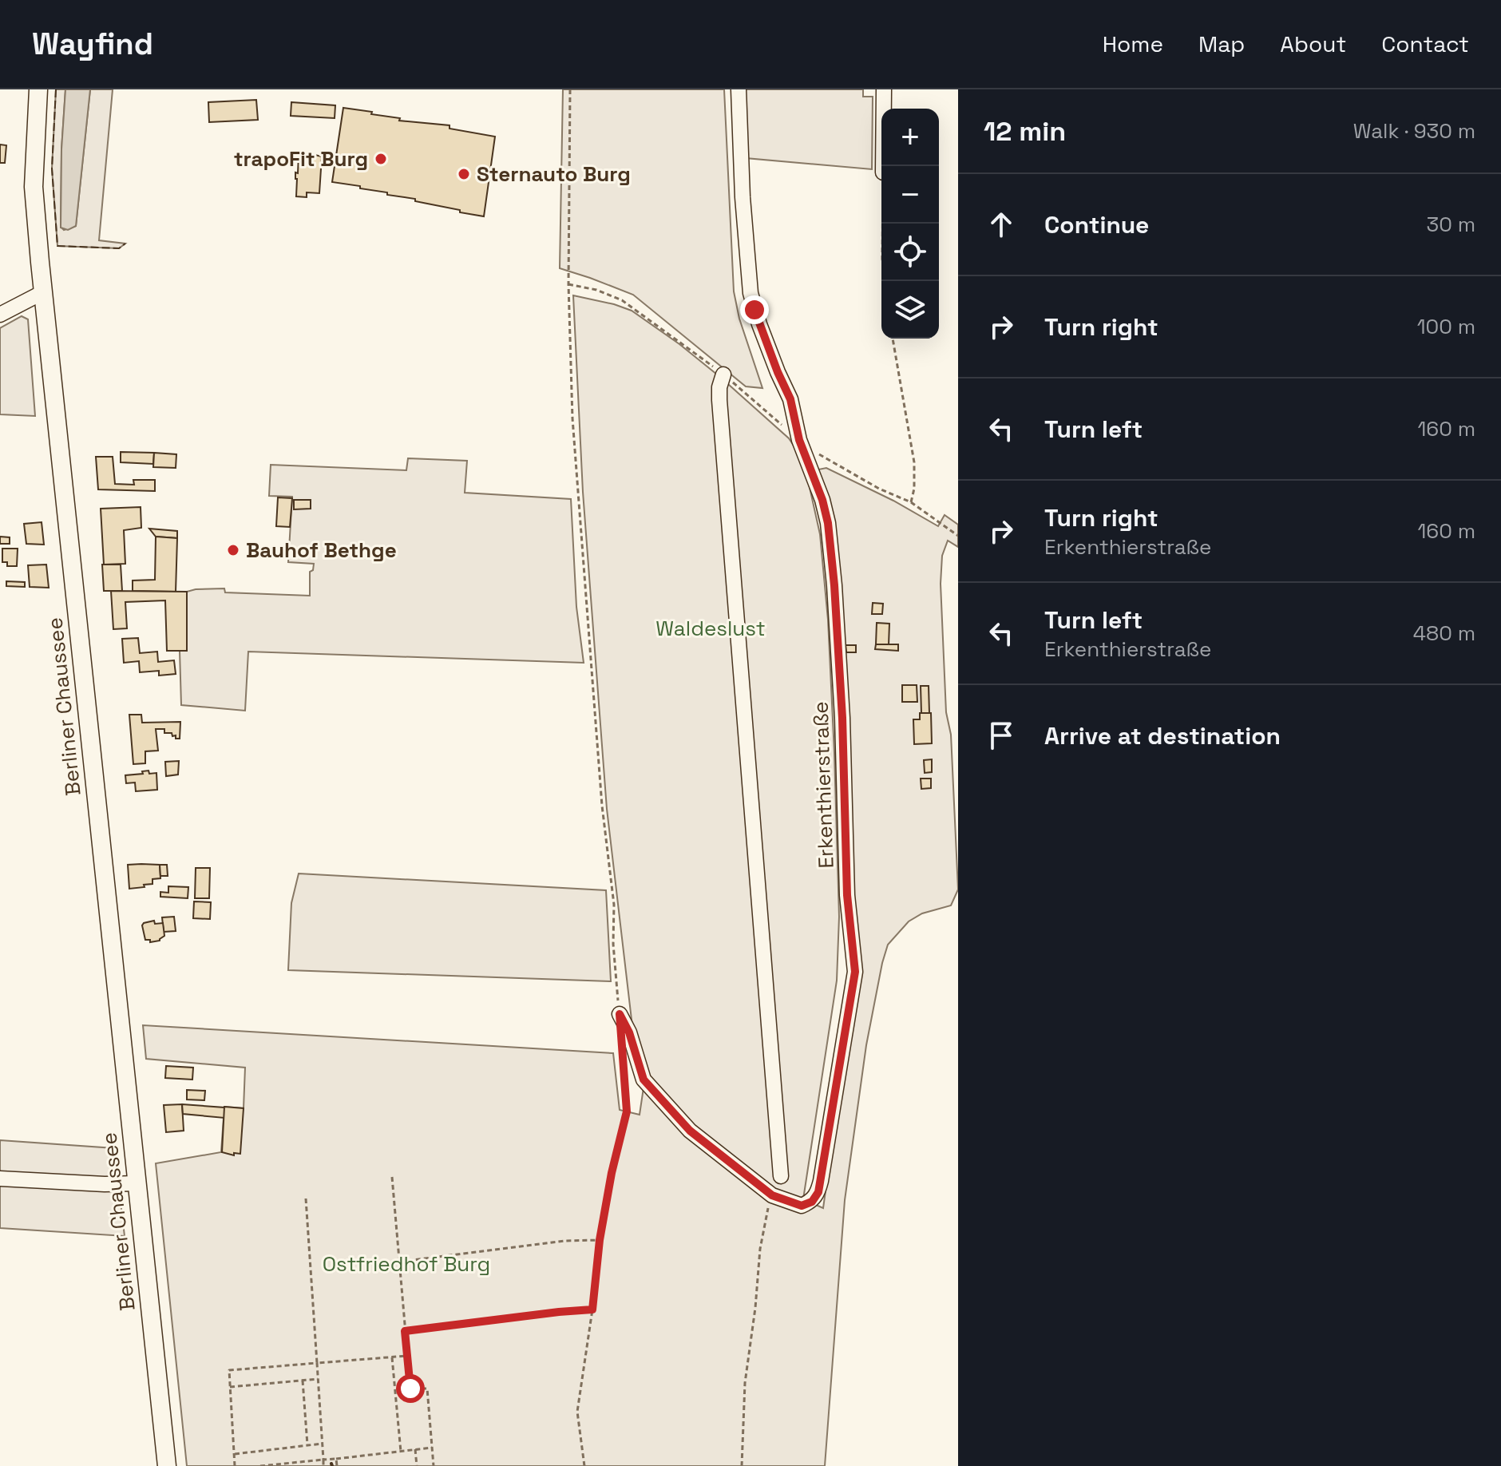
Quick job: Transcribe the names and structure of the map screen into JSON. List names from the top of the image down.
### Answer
{
  "streets": {
    "main road": ["Berliner Chaussee"],
    "street": ["Erkenthierstraße"]
  },
  "parks": ["Waldeslust", "Ostfriedhof Burg"],
  "places": ["trapoFit Burg", "Sternauto Burg", "Bauhof Bethge"],
  "page": {
    "header": "Wayfind",
    "nav": [
      "Home",
      "Map",
      "About",
      "Contact"
    ],
    "heading": ["12 min", "Walk · 930 m"],
    "map_buttons": ["+", "−"],
    "list": [
      ["Continue", "30 m"],
      ["Turn right", "100 m"],
      ["Turn left", "160 m"],
      ["Turn right", "Erkenthierstraße", "160 m"],
      ["Turn left", "Erkenthierstraße", "480 m"],
      "Arrive at destination"
    ]
  }
}
